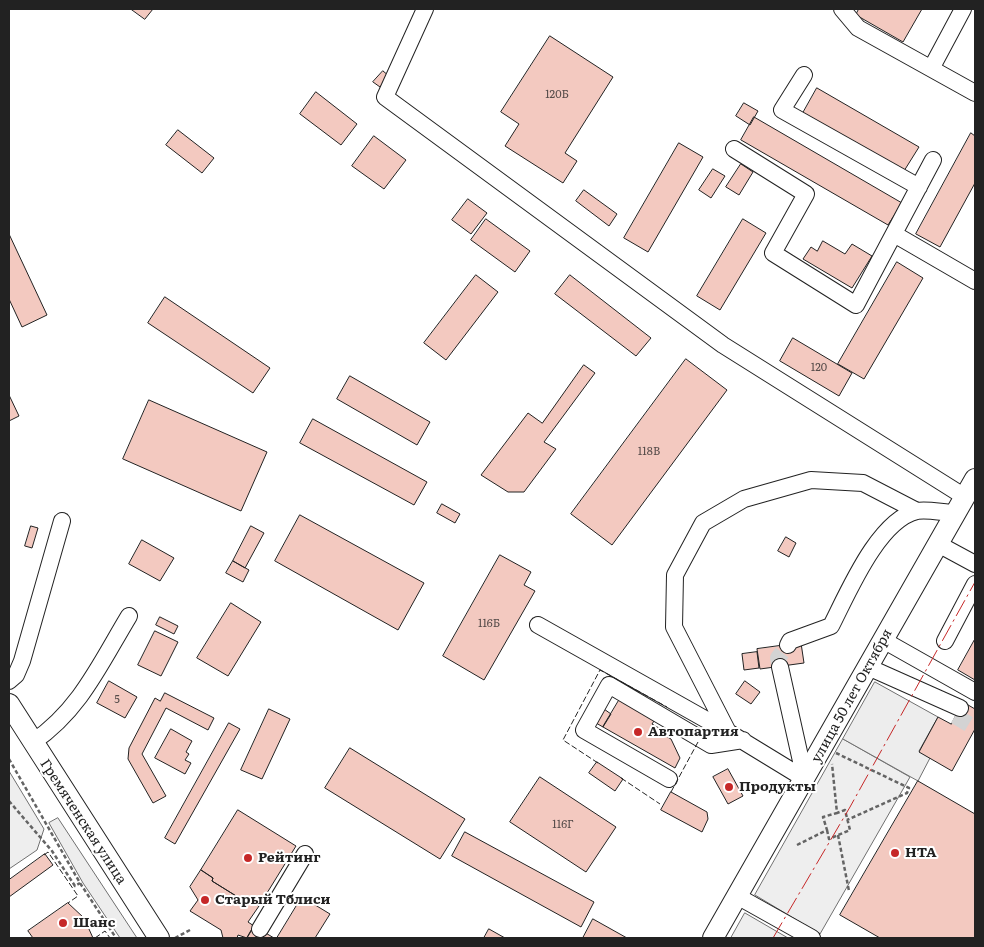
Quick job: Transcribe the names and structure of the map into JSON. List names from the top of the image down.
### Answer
{
  "streets": {
    "main road": ["улица 50 лет Октября", "Гремяченская улица"]
  },
  "places": [
    "Автопартия",
    "Продукты",
    "НТА",
    "Рейтинг",
    "Старый Тблиси",
    "Шанс"
  ],
  "house_numbers": [
    "120Б",
    "120",
    "118В",
    "116Б",
    "5",
    "116Г"
  ]
}
